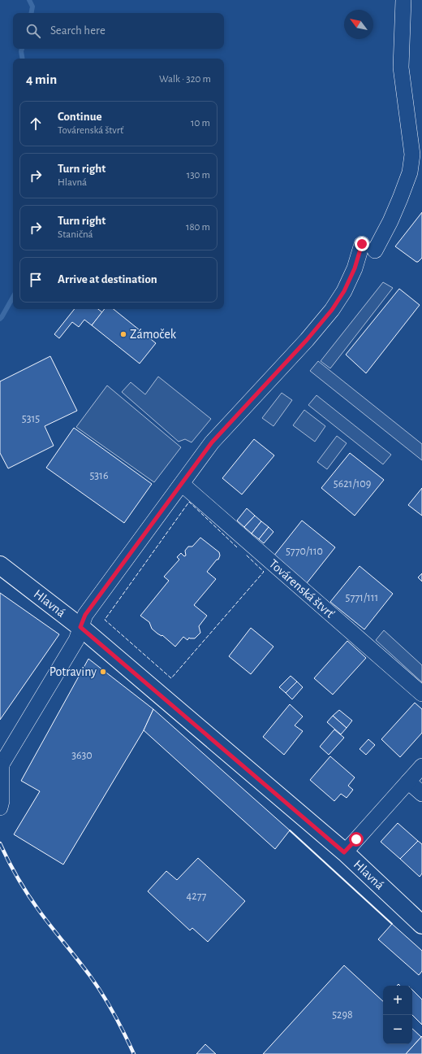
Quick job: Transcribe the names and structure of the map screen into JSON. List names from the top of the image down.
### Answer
{
  "streets": {
    "main road": ["Hlavná"],
    "street": ["Továrenská štvrť"]
  },
  "places": ["Zámoček", "Potraviny"],
  "house_numbers": [
    "5315",
    "5316",
    "5621/109",
    "5770/110",
    "5771/111",
    "3630",
    "4277",
    "5298"
  ],
  "north": "top left",
  "page": {
    "search": "Search here",
    "heading": ["4 min", "Walk · 320 m"],
    "list": [
      ["Continue", "Továrenská štvrť", "10 m"],
      ["Turn right", "Hlavná", "130 m"],
      ["Turn right", "Staničná", "180 m"],
      "Arrive at destination"
    ],
    "map_buttons": ["+", "−"]
  }
}
